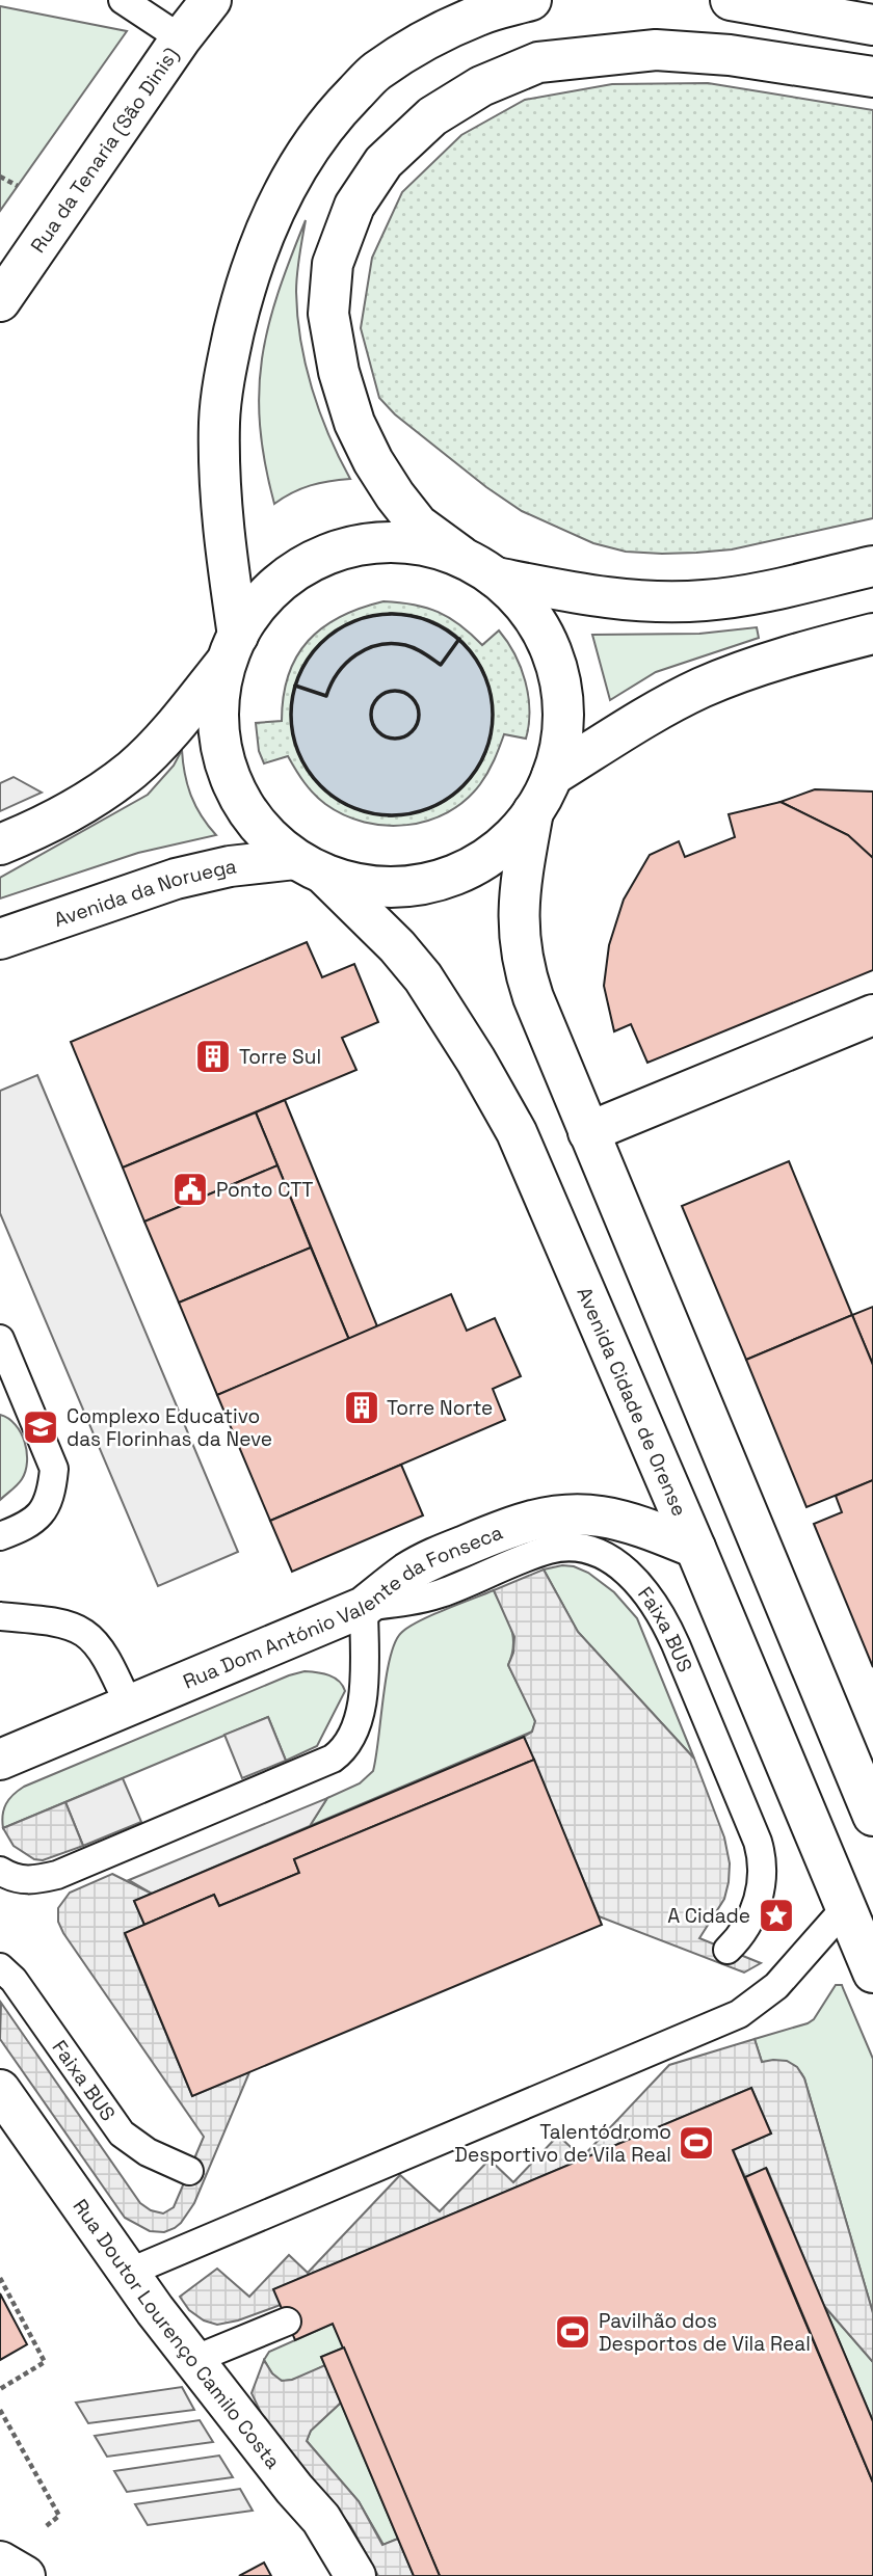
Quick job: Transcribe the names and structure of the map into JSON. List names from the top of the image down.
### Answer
{
  "streets": {
    "main road": [
      "Rua da Tenaria (São Dinis)",
      "Avenida da Noruega",
      "Avenida Cidade de Orense",
      "Rua Dom António Valente da Fonseca",
      "Rua Doutor Lourenço Camilo Costa"
    ],
    "lane": ["Faixa BUS"]
  },
  "crossings": [
    ["Avenida da Noruega", "Avenida Cidade de Orense"],
    ["Avenida Cidade de Orense", "Rua Dom António Valente da Fonseca"],
    ["Rua Dom António Valente da Fonseca", "Faixa BUS"]
  ],
  "places": {
    "building": ["Torre Sul", "Torre Norte"],
    "public building": ["Ponto CTT"],
    "school or university": ["Complexo Educativo das Florinhas da Neve"],
    "place": ["A Cidade"],
    "sports": ["Talentódromo Desportivo de Vila Real", "Pavilhão dos Desportos de Vila Real"]
  }
}
